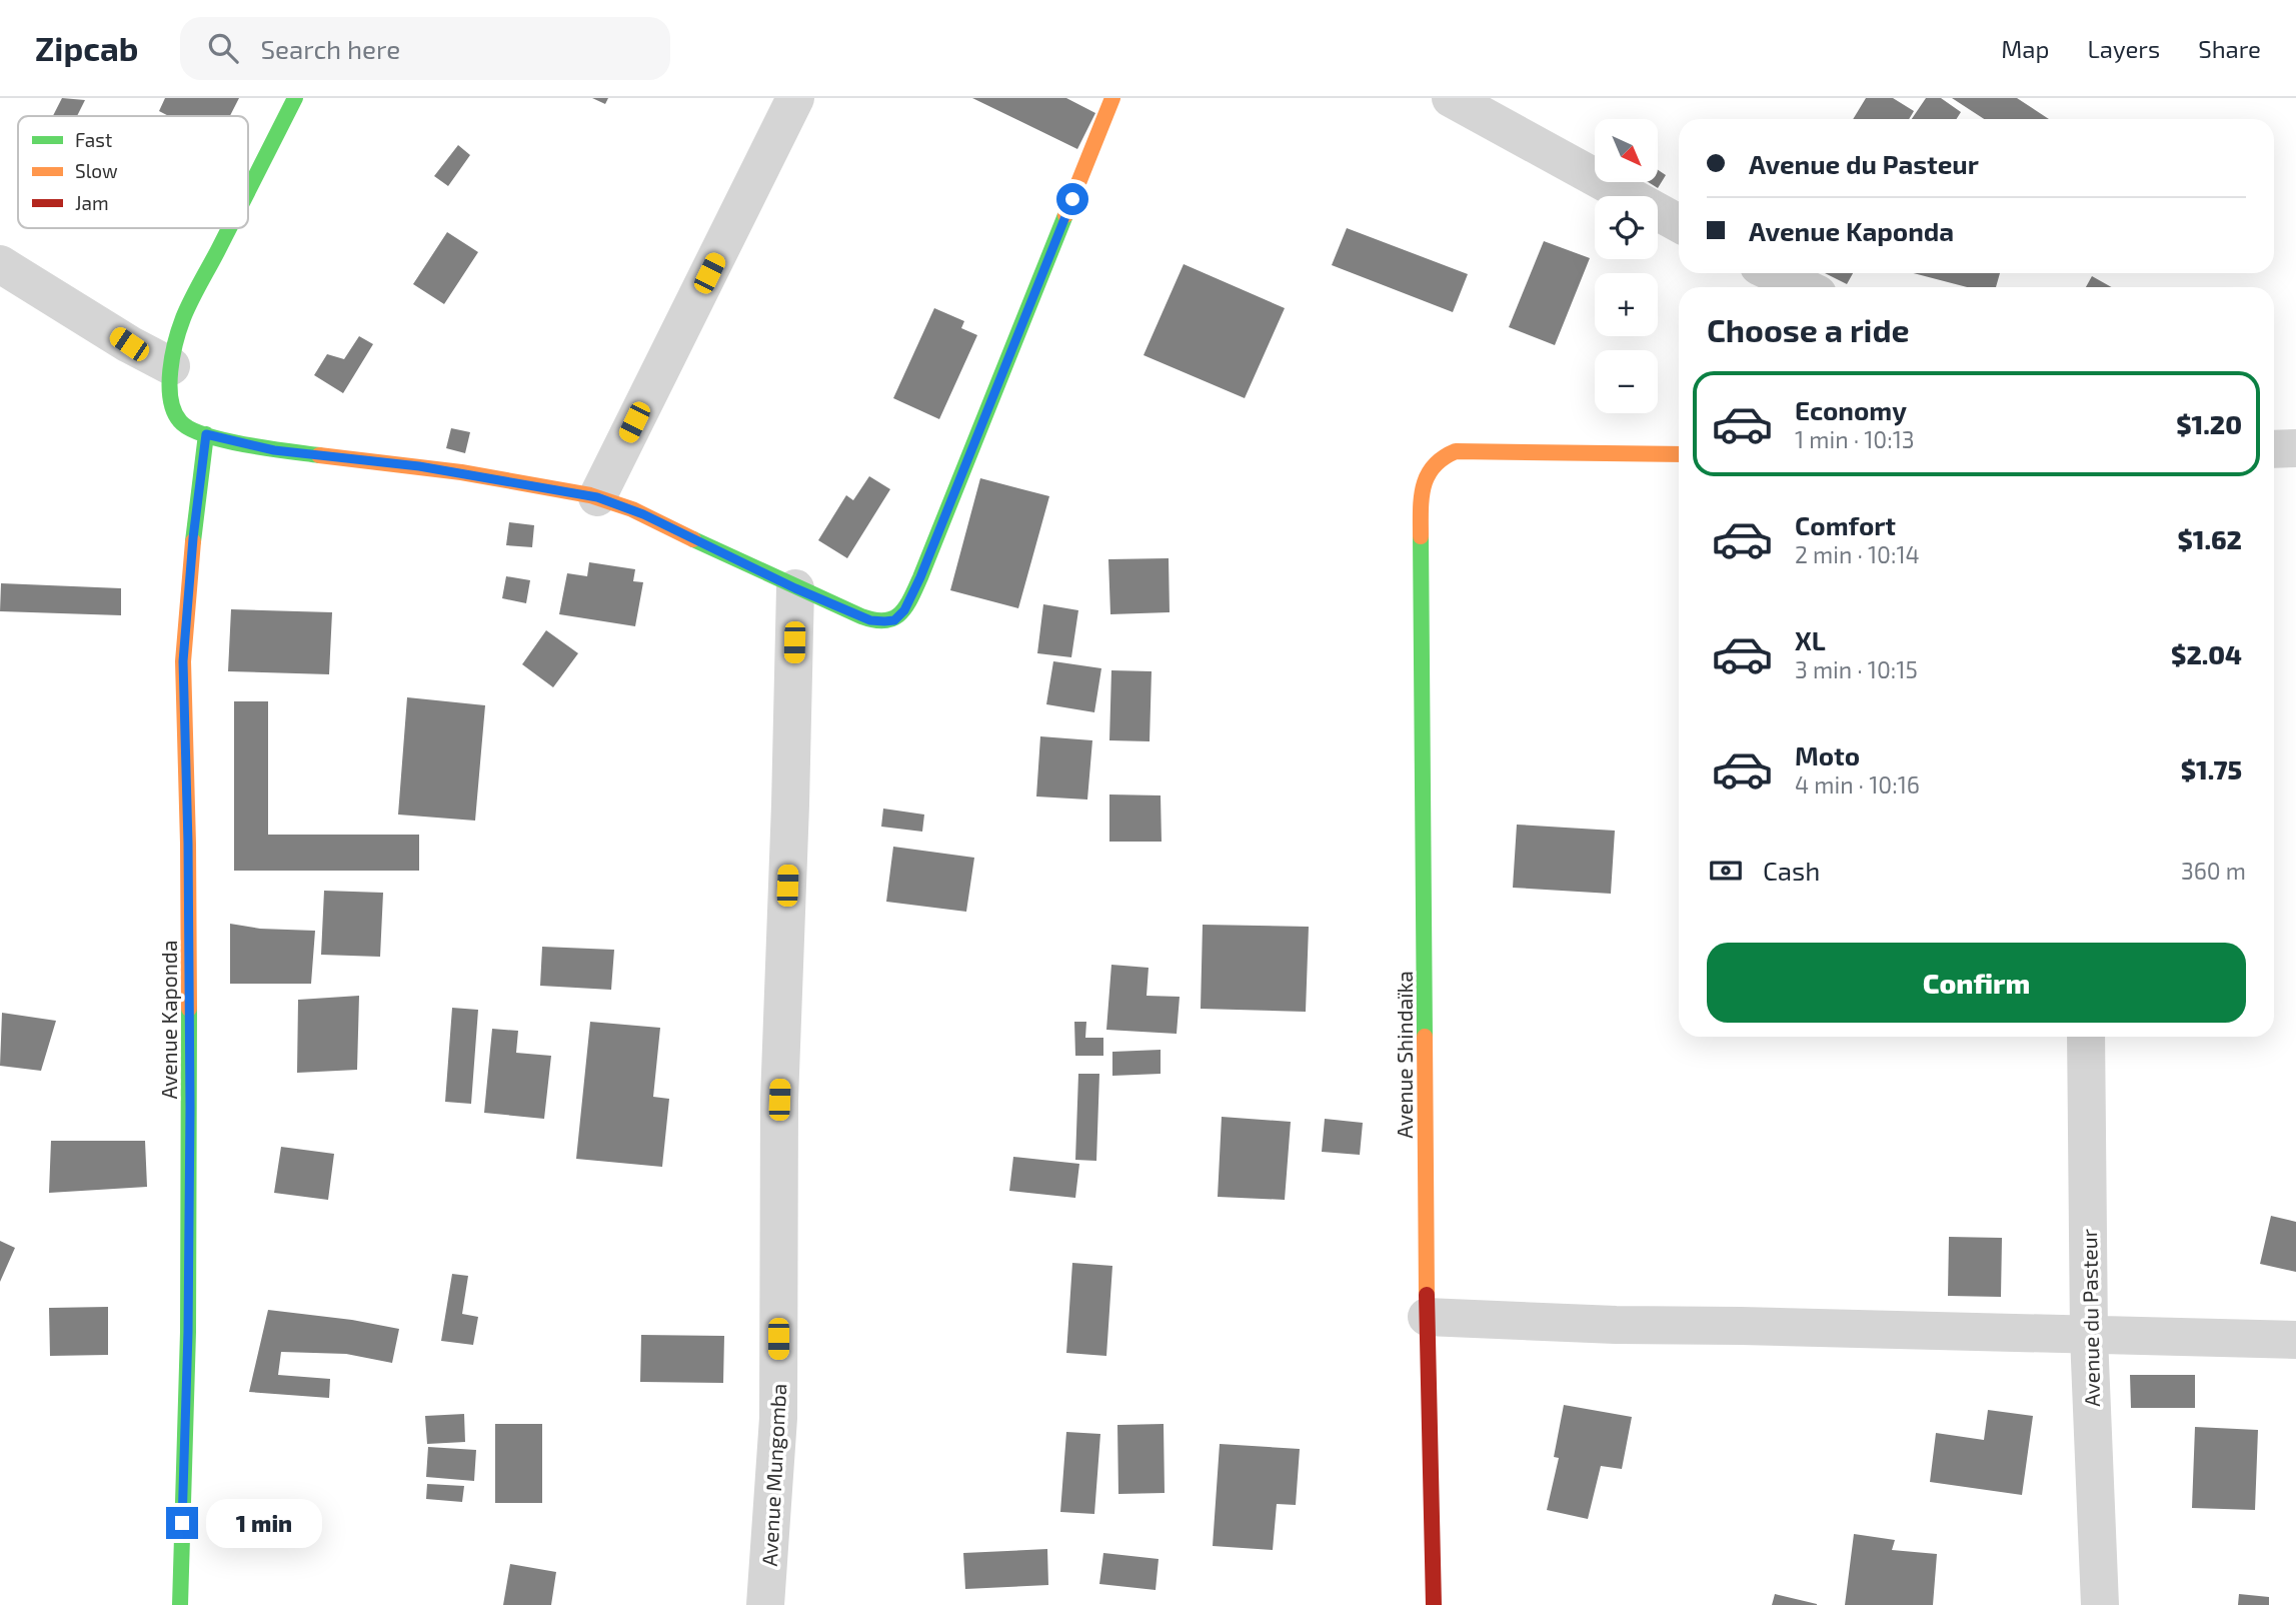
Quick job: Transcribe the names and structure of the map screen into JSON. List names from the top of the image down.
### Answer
{
  "streets": {
    "street": [
      "Avenue Kaponda",
      "Avenue Shindaïka",
      "Avenue du Pasteur",
      "Avenue Mungomba"
    ]
  },
  "legend": ["Fast", "Slow", "Jam"],
  "north": "bottom right",
  "page": {
    "header": "Zipcab",
    "search": "Search here",
    "nav": ["Map", "Layers", "Share"],
    "map_buttons": ["+", "−"],
    "banner": ["Avenue du Pasteur", "Avenue Kaponda"],
    "heading": "Choose a ride",
    "list": [
      {
        "name": "Economy",
        "note": "1 min · 10:13",
        "value": "$1.20"
      },
      {
        "name": "Comfort",
        "note": "2 min · 10:14",
        "value": "$1.62"
      },
      {
        "name": "XL",
        "note": "3 min · 10:15",
        "value": "$2.04"
      },
      {
        "name": "Moto",
        "note": "4 min · 10:16",
        "value": "$1.75"
      }
    ],
    "pay": ["Cash", "360 m"],
    "buttons": "Confirm",
    "bubble": "1 min"
  }
}
